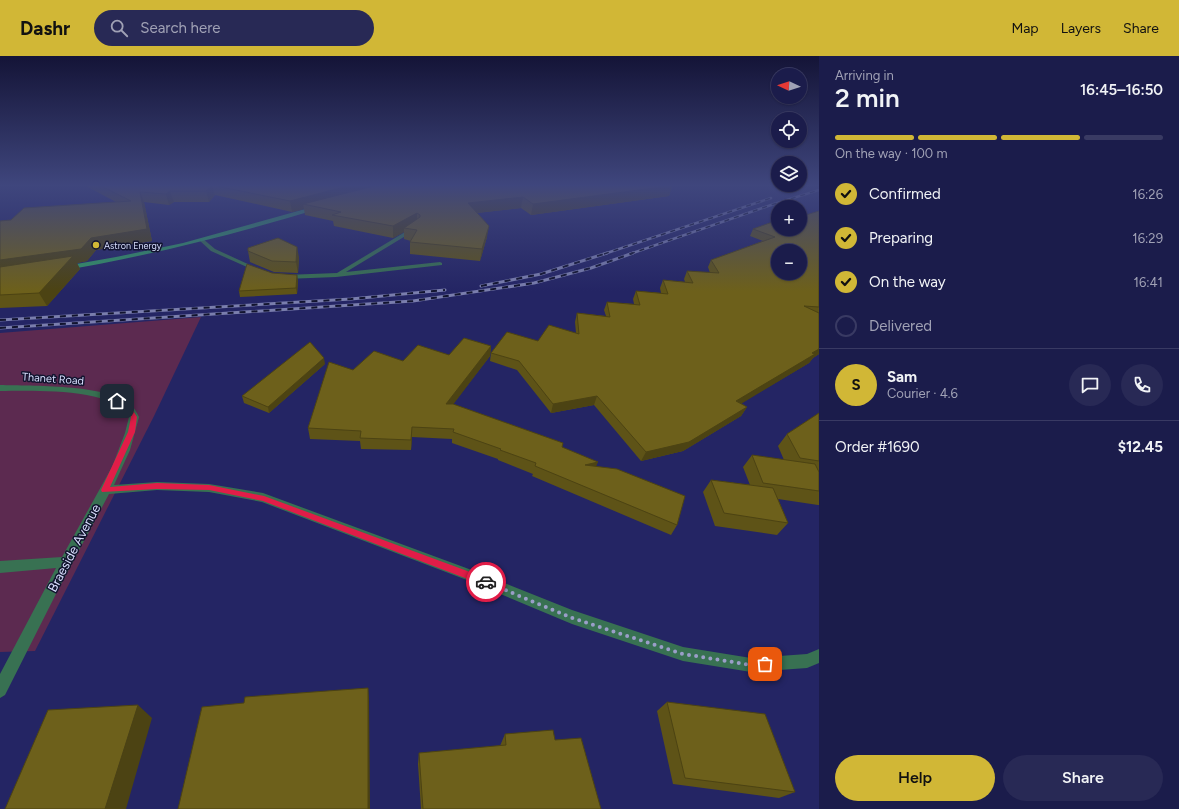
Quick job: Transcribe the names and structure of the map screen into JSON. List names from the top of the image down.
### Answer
{
  "streets": {
    "street": ["Thanet Road", "Braeside Avenue"]
  },
  "crossings": [
    ["Thanet Road", "Braeside Avenue"]
  ],
  "places": ["Astron Energy"],
  "north": "left",
  "page": {
    "header": "Dashr",
    "search": "Search here",
    "nav": ["Map", "Layers", "Share"],
    "heading": ["2 min", "Arriving in", "16:45–16:50"],
    "panel": [
      "Sam",
      "Courier · 4.6",
      "Order #1690",
      "$12.45"
    ],
    "map_buttons": ["+", "−"],
    "bar": "On the way · 100 m",
    "list": [
      ["Confirmed", "16:26"],
      ["Preparing", "16:29"],
      ["On the way", "16:41"],
      "Delivered"
    ],
    "round": "S",
    "buttons": ["Help", "Share"]
  }
}
